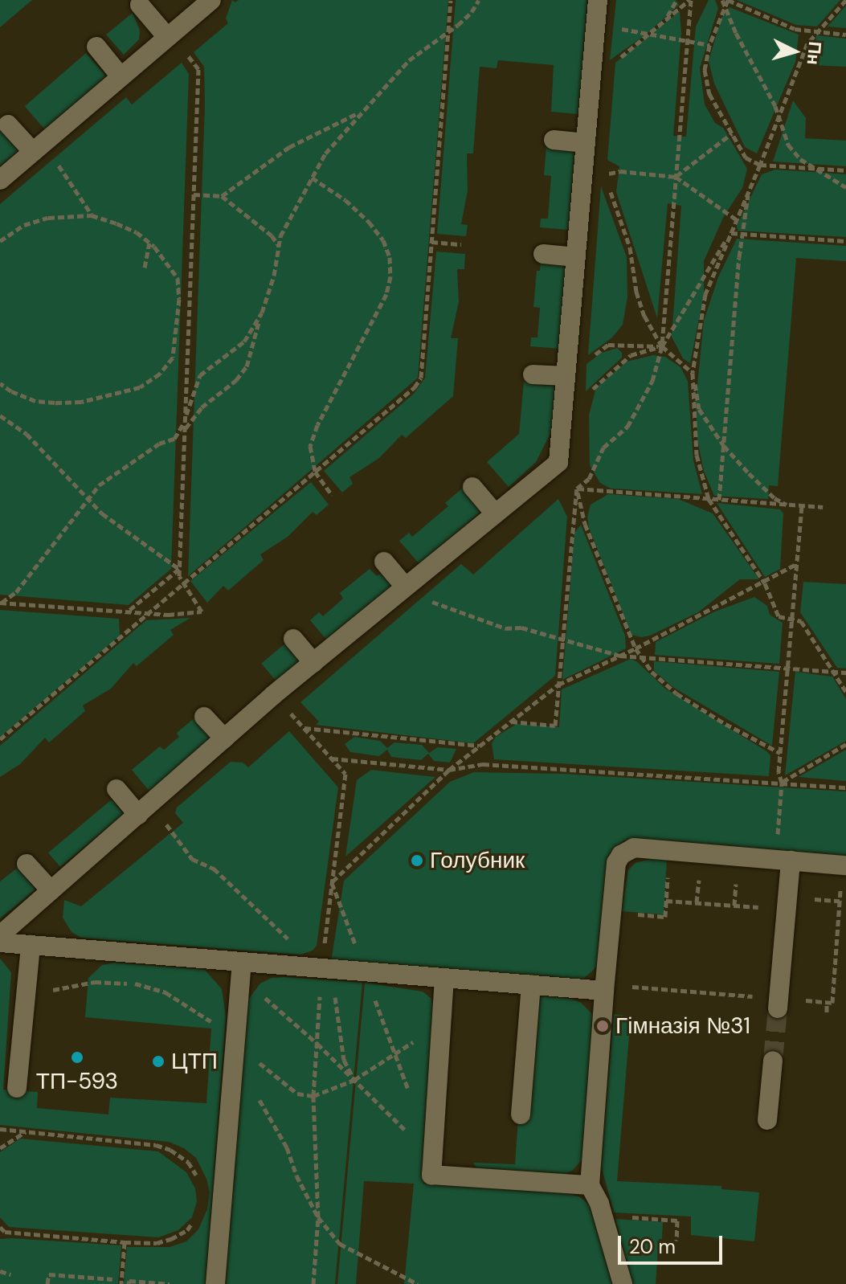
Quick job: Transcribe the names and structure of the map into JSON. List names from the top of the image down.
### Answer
{
  "places": [
    "Голубник",
    "Гімназія №31",
    "ТП-593",
    "ЦТП"
  ],
  "scale_bar": "20 m",
  "north": "right"
}
